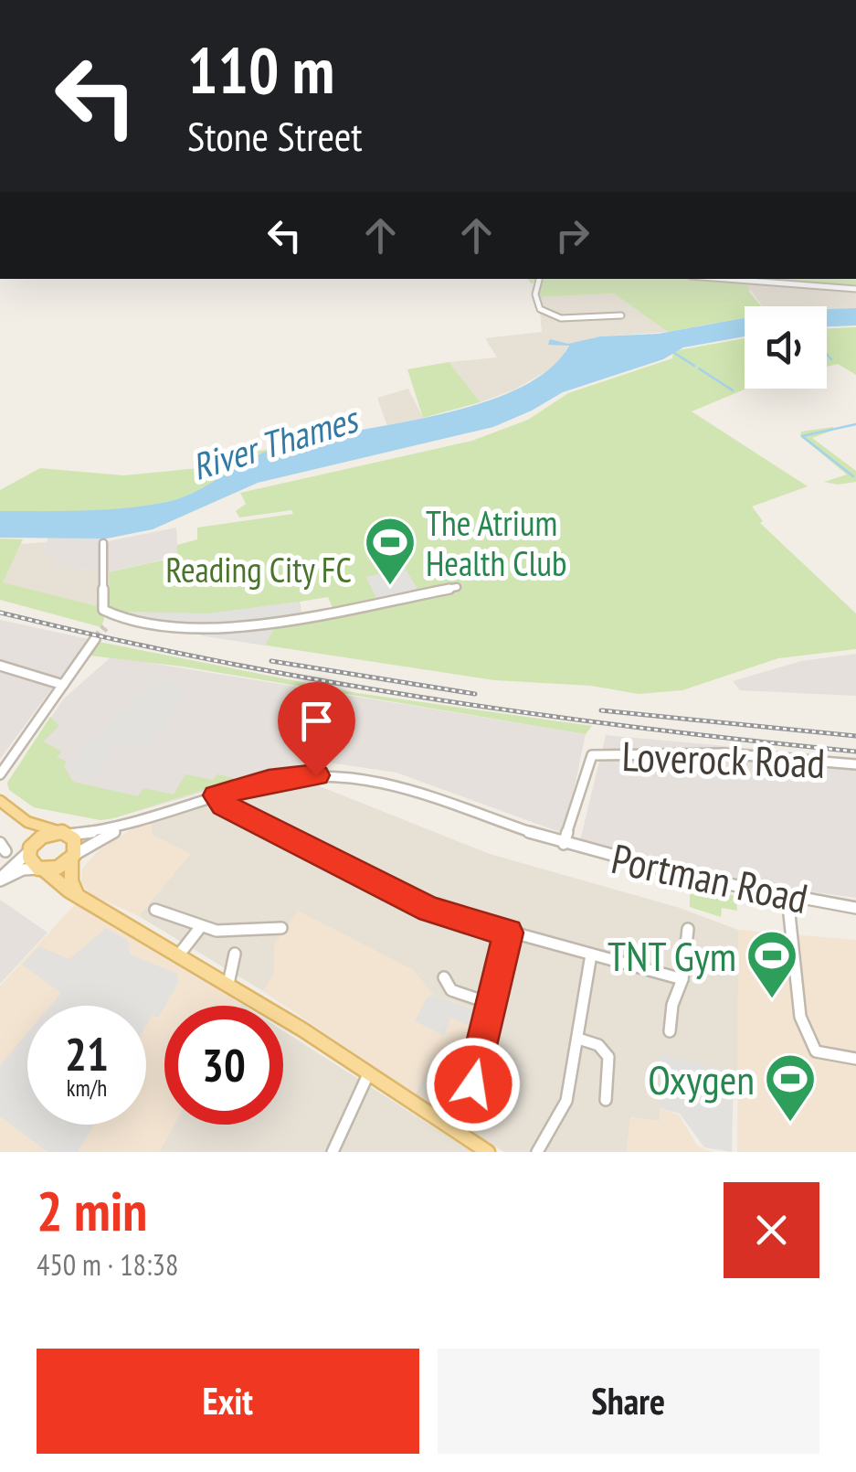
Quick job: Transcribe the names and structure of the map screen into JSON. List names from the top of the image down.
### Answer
{
  "streets": {
    "street": ["Loverock Road", "Portman Road"]
  },
  "crossings": [
    ["Loverock Road", "Portman Road"]
  ],
  "water": ["River Thames"],
  "parks": ["Reading City FC"],
  "places": {
    "sports": ["The Atrium Health Club", "TNT Gym", "Oxygen"]
  },
  "page": {
    "turn": ["110 m", "Stone Street"],
    "speed": "21 km/h",
    "limit": "30",
    "heading": ["2 min", "450 m · 18:38"],
    "buttons": ["Exit", "Share"]
  }
}
